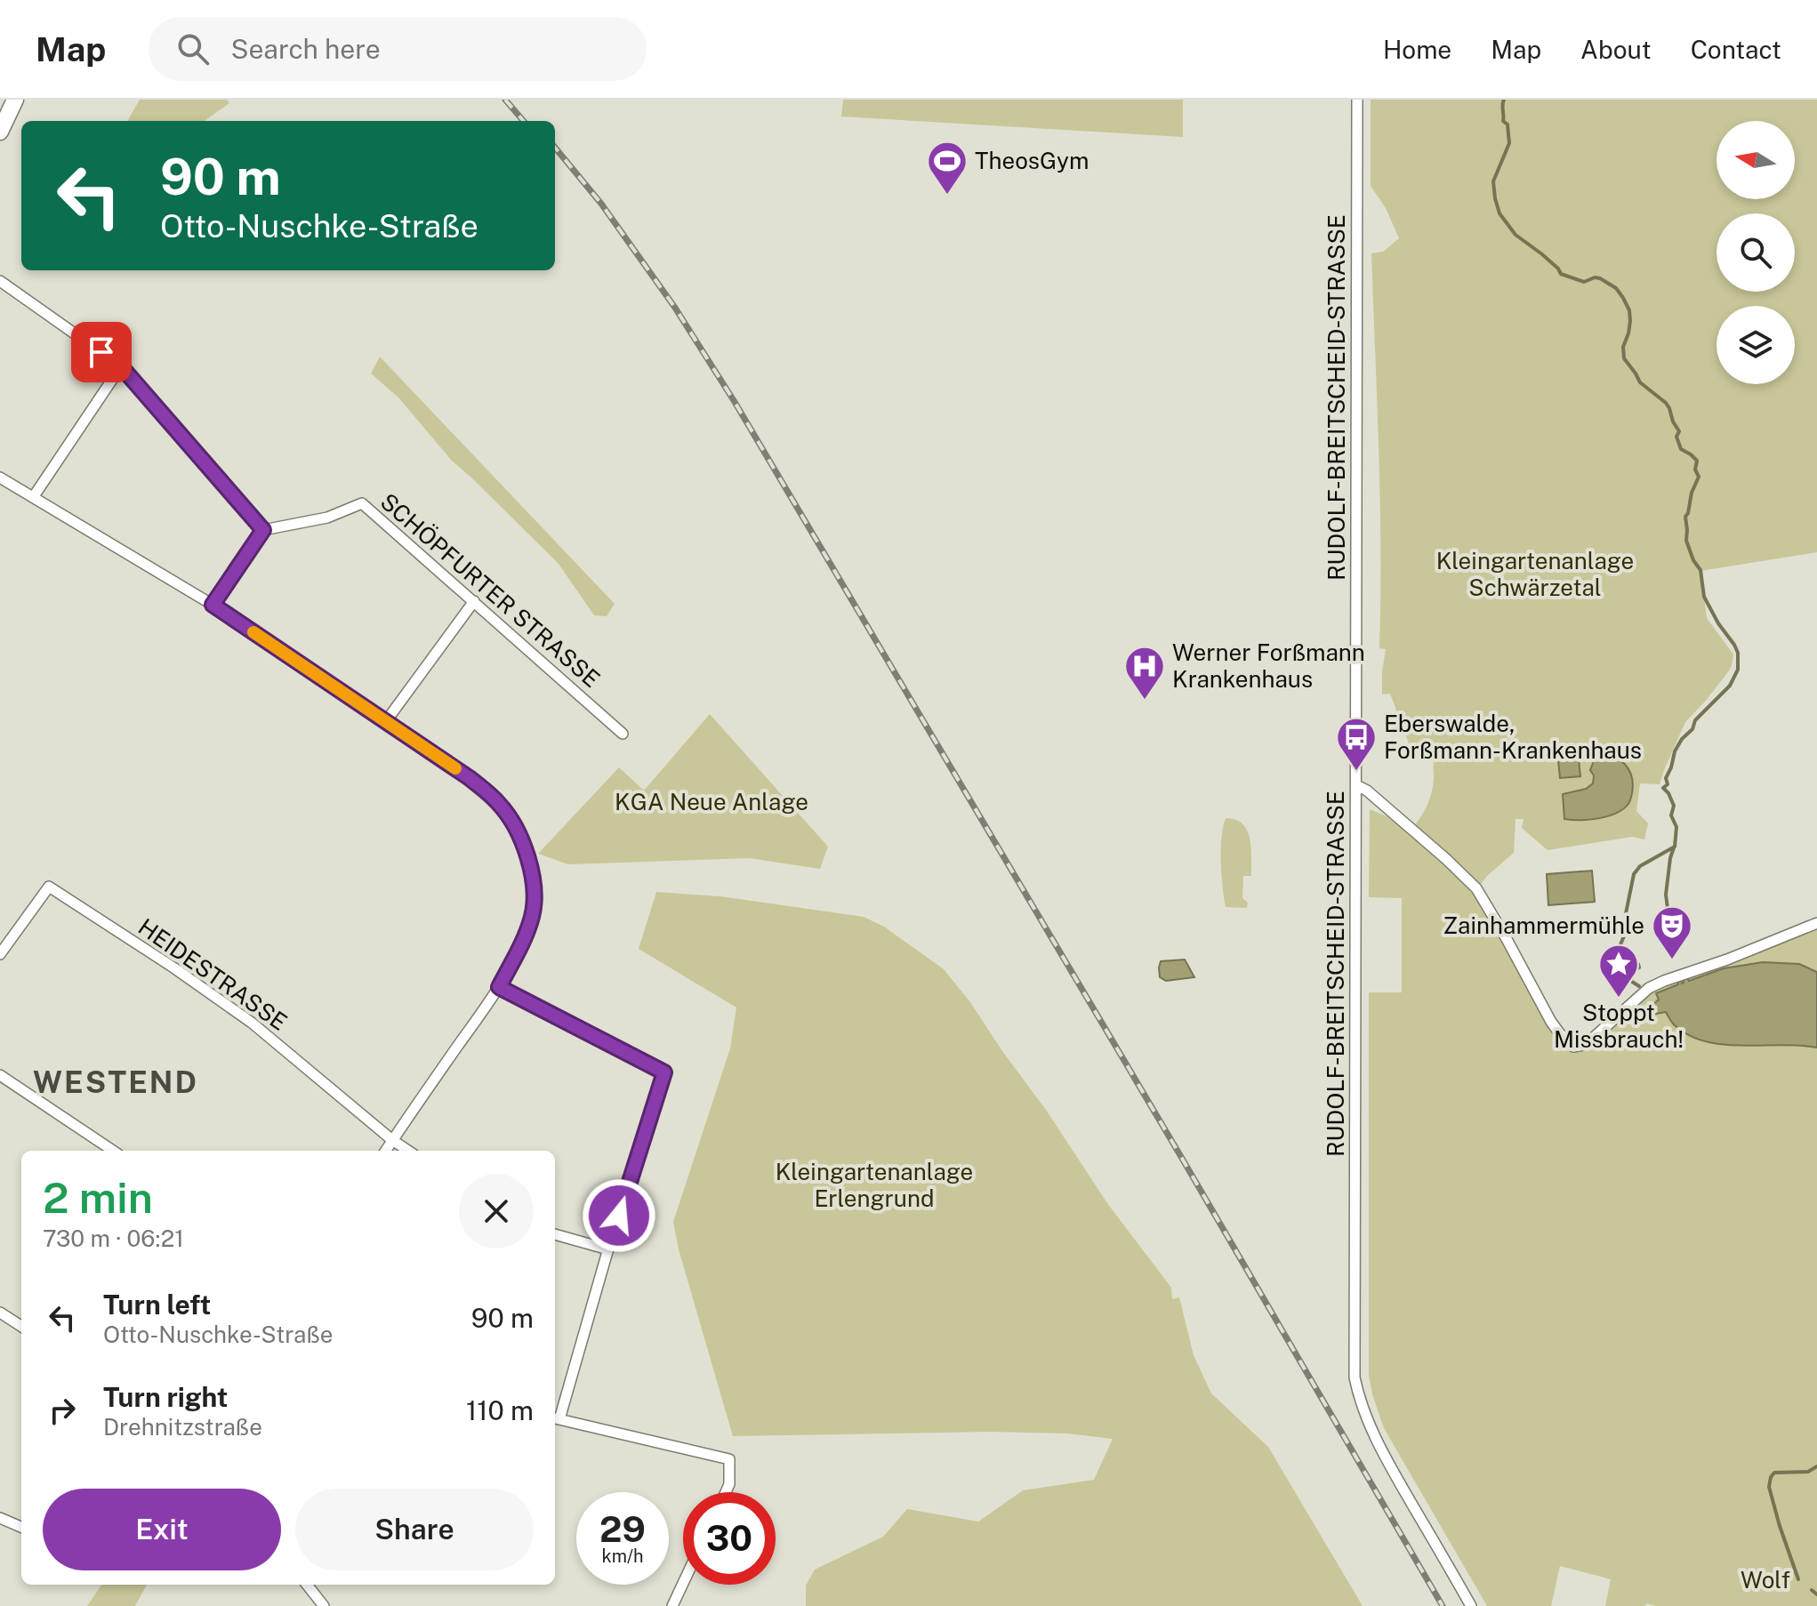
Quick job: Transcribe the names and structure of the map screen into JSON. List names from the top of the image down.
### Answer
{
  "streets": {
    "street": ["RUDOLF-BREITSCHEID-STRASSE", "SCHÖPFURTER STRASSE", "HEIDESTRASSE"]
  },
  "districts": ["WESTEND"],
  "parks": [
    "Kleingartenanlage Schwärzetal",
    "KGA Neue Anlage",
    "Kleingartenanlage Erlengrund",
    "Wolf"
  ],
  "places": {
    "sports": ["TheosGym"],
    "hospital": ["Werner Forßmann Krankenhaus"],
    "bus stop": ["Eberswalde, Forßmann-Krankenhaus"],
    "theatre": ["Zainhammermühle"],
    "place": ["Stoppt Missbrauch!"]
  },
  "north": "left",
  "page": {
    "header": "Map",
    "search": "Search here",
    "nav": [
      "Home",
      "Map",
      "About",
      "Contact"
    ],
    "turn": ["90 m", "Otto-Nuschke-Straße"],
    "heading": ["2 min", "730 m · 06:21"],
    "list": [
      {
        "name": "Turn left",
        "note": "Otto-Nuschke-Straße",
        "value": "90 m"
      },
      {
        "name": "Turn right",
        "note": "Drehnitzstraße",
        "value": "110 m"
      }
    ],
    "buttons": ["Exit", "Share"],
    "speed": "29 km/h",
    "limit": "30"
  }
}
